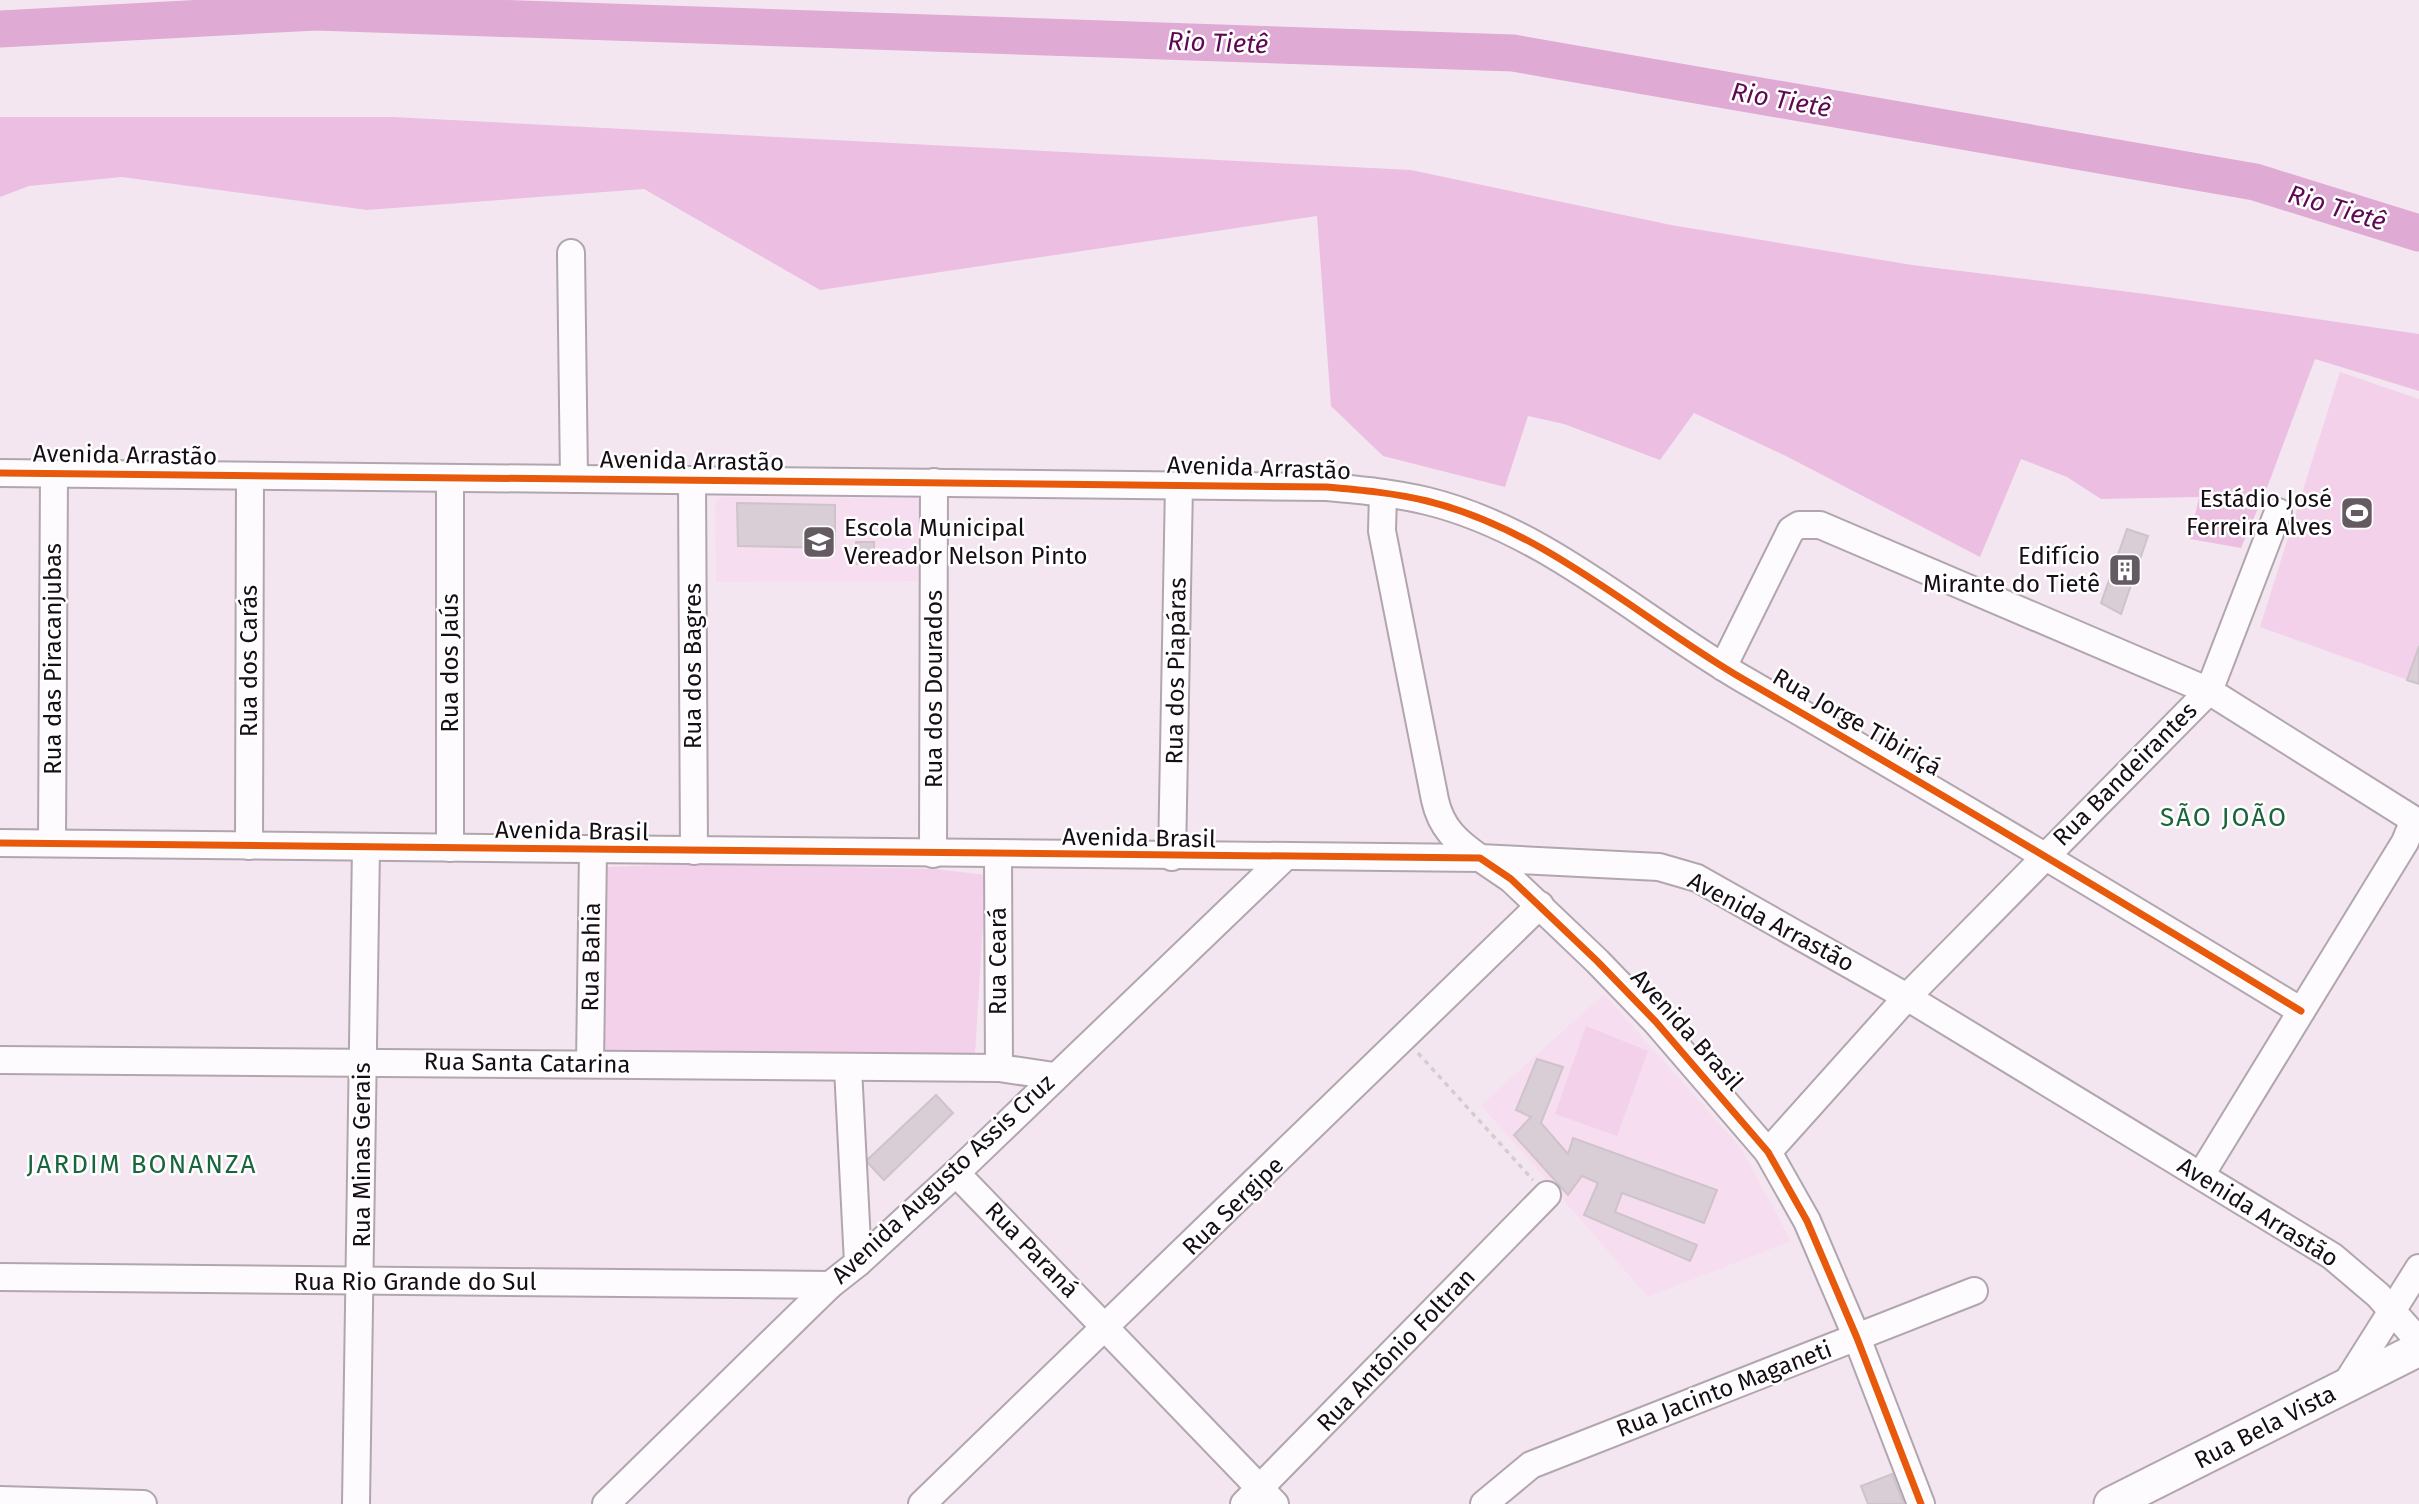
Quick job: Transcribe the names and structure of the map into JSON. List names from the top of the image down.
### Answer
{
  "streets": {
    "main road": ["Rua Bela Vista"],
    "street": [
      "Avenida Arrastão",
      "Rua das Piracanjubas",
      "Rua dos Carás",
      "Rua dos Jaús",
      "Rua dos Bagres",
      "Rua dos Piapáras",
      "Rua dos Dourados",
      "Rua Jorge Tibiriçá",
      "Rua Bandeirantes",
      "Avenida Brasil",
      "Rua Bahia",
      "Rua Ceará",
      "Rua Santa Catarina",
      "Rua Minas Gerais",
      "Avenida Augusto Assis Cruz",
      "Rua Sergipe",
      "Rua Paraná",
      "Rua Rio Grande do Sul",
      "Rua Antônio Foltran",
      "Rua Jacinto Maganeti"
    ]
  },
  "crossings": [
    ["Avenida Arrastão", "Rua das Piracanjubas"],
    ["Avenida Arrastão", "Rua dos Carás"],
    ["Avenida Arrastão", "Rua dos Jaús"],
    ["Avenida Arrastão", "Rua dos Bagres"],
    ["Avenida Arrastão", "Rua dos Piapáras"],
    ["Avenida Arrastão", "Rua dos Dourados"],
    ["Avenida Arrastão", "Rua Jorge Tibiriçá"],
    ["Avenida Arrastão", "Rua Bandeirantes"],
    ["Avenida Arrastão", "Avenida Brasil"],
    ["Rua das Piracanjubas", "Avenida Brasil"],
    ["Rua dos Carás", "Avenida Brasil"],
    ["Rua dos Jaús", "Avenida Brasil"],
    ["Rua dos Bagres", "Avenida Brasil"],
    ["Rua dos Piapáras", "Avenida Brasil"],
    ["Rua dos Dourados", "Avenida Brasil"],
    ["Rua Jorge Tibiriçá", "Rua Bandeirantes"],
    ["Rua Bandeirantes", "Avenida Brasil"],
    ["Avenida Brasil", "Rua Bahia"],
    ["Avenida Brasil", "Rua Ceará"],
    ["Avenida Brasil", "Rua Minas Gerais"],
    ["Avenida Brasil", "Avenida Augusto Assis Cruz"],
    ["Avenida Brasil", "Rua Sergipe"],
    ["Avenida Brasil", "Rua Jacinto Maganeti"],
    ["Rua Bahia", "Rua Santa Catarina"],
    ["Rua Ceará", "Rua Santa Catarina"],
    ["Rua Santa Catarina", "Rua Minas Gerais"],
    ["Rua Santa Catarina", "Avenida Augusto Assis Cruz"],
    ["Rua Minas Gerais", "Rua Rio Grande do Sul"],
    ["Avenida Augusto Assis Cruz", "Rua Paraná"],
    ["Avenida Augusto Assis Cruz", "Rua Rio Grande do Sul"],
    ["Rua Sergipe", "Rua Paraná"],
    ["Rua Paraná", "Rua Antônio Foltran"]
  ],
  "districts": ["SÃO JOÃO", "JARDIM BONANZA"],
  "water": ["Rio Tietê"],
  "places": {
    "sports": ["Estádio José Ferreira Alves"],
    "school or university": ["Escola Municipal Vereador Nelson Pinto"],
    "building": ["Edifício Mirante do Tietê"]
  }
}
